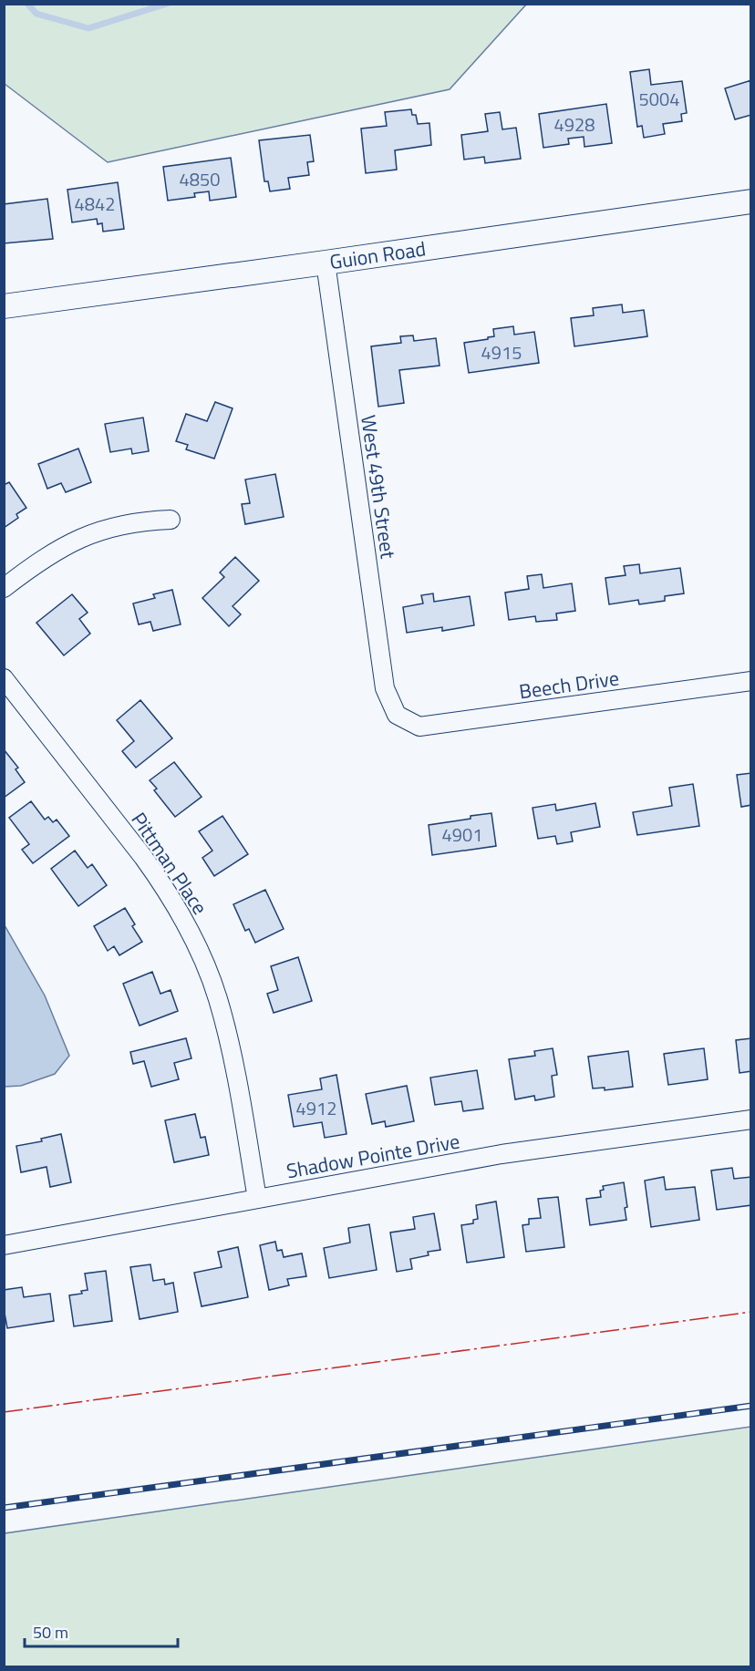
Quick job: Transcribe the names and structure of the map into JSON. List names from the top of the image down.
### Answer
{
  "streets": {
    "street": [
      "Guion Road",
      "West 49th Street",
      "Beech Drive",
      "Pittman Place",
      "Shadow Pointe Drive"
    ]
  },
  "crossings": [
    ["Guion Road", "West 49th Street"],
    ["West 49th Street", "Beech Drive"],
    ["Pittman Place", "Shadow Pointe Drive"]
  ],
  "house_numbers": [
    "5004",
    "4928",
    "4850",
    "4842",
    "4915",
    "4901",
    "4912"
  ],
  "scale_bar": "50 m"
}
